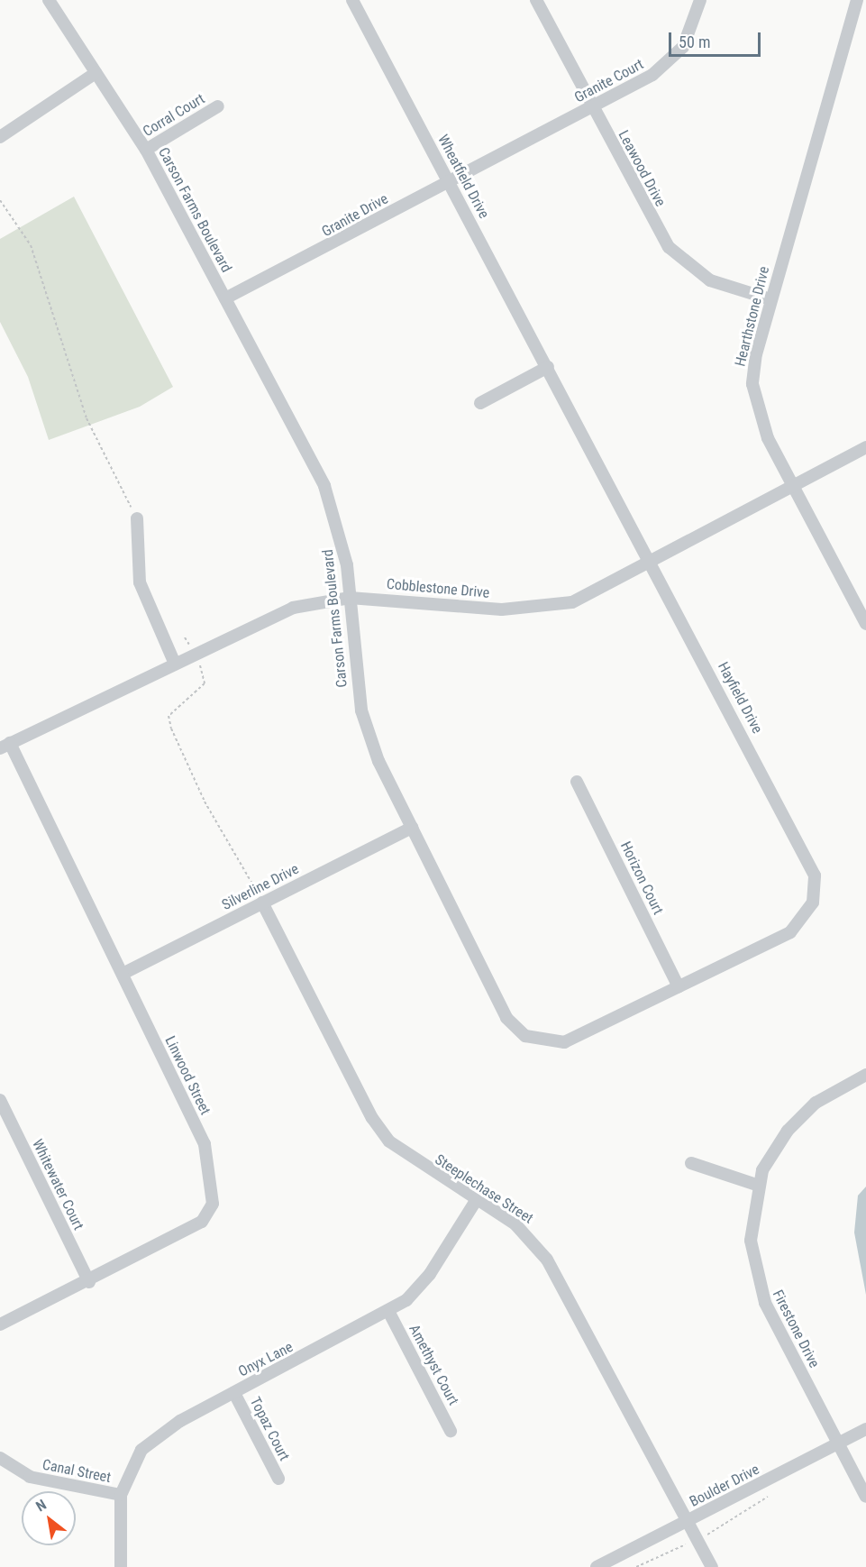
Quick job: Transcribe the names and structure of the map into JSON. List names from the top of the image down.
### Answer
{
  "streets": {
    "street": [
      "Granite Court",
      "Corral Court",
      "Leawood Drive",
      "Wheatfield Drive",
      "Carson Farms Boulevard",
      "Granite Drive",
      "Hearthstone Drive",
      "Cobblestone Drive",
      "Hayfield Drive",
      "Horizon Court",
      "Silverline Drive",
      "Linwood Street",
      "Whitewater Court",
      "Steeplechase Street",
      "Firestone Drive",
      "Onyx Lane",
      "Amethyst Court",
      "Topaz Court",
      "Canal Street",
      "Boulder Drive"
    ]
  },
  "crossings": [
    ["Granite Court", "Leawood Drive"],
    ["Granite Court", "Granite Drive"],
    ["Corral Court", "Carson Farms Boulevard"],
    ["Leawood Drive", "Hearthstone Drive"],
    ["Wheatfield Drive", "Granite Drive"],
    ["Wheatfield Drive", "Hayfield Drive"],
    ["Carson Farms Boulevard", "Granite Drive"],
    ["Carson Farms Boulevard", "Cobblestone Drive"],
    ["Carson Farms Boulevard", "Hayfield Drive"],
    ["Carson Farms Boulevard", "Horizon Court"],
    ["Carson Farms Boulevard", "Silverline Drive"],
    ["Hearthstone Drive", "Cobblestone Drive"],
    ["Cobblestone Drive", "Hayfield Drive"],
    ["Cobblestone Drive", "Linwood Street"],
    ["Hayfield Drive", "Horizon Court"],
    ["Silverline Drive", "Linwood Street"],
    ["Silverline Drive", "Steeplechase Street"],
    ["Linwood Street", "Whitewater Court"],
    ["Steeplechase Street", "Onyx Lane"],
    ["Steeplechase Street", "Boulder Drive"],
    ["Firestone Drive", "Boulder Drive"],
    ["Onyx Lane", "Amethyst Court"],
    ["Onyx Lane", "Topaz Court"],
    ["Onyx Lane", "Canal Street"]
  ],
  "scale_bar": "50 m",
  "north": "top left"
}
